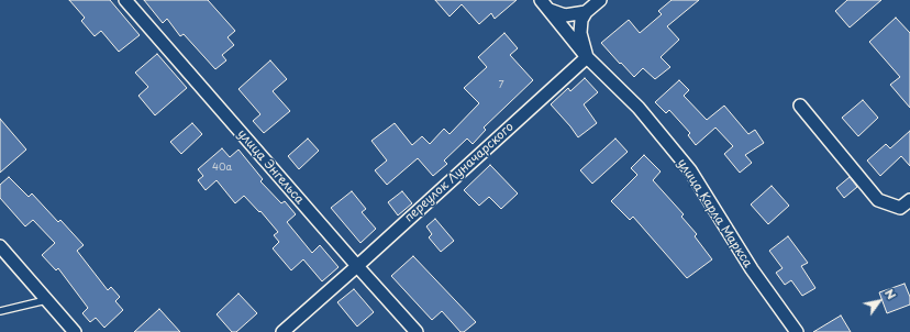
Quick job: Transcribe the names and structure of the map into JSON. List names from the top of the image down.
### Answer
{
  "streets": {
    "street": ["улица Энгельса", "переулок Луначарского", "улица Карла Маркса"]
  },
  "crossings": [
    ["улица Энгельса", "переулок Луначарского"],
    ["переулок Луначарского", "улица Карла Маркса"]
  ],
  "house_numbers": ["7", "40а"],
  "north": "top right"
}
